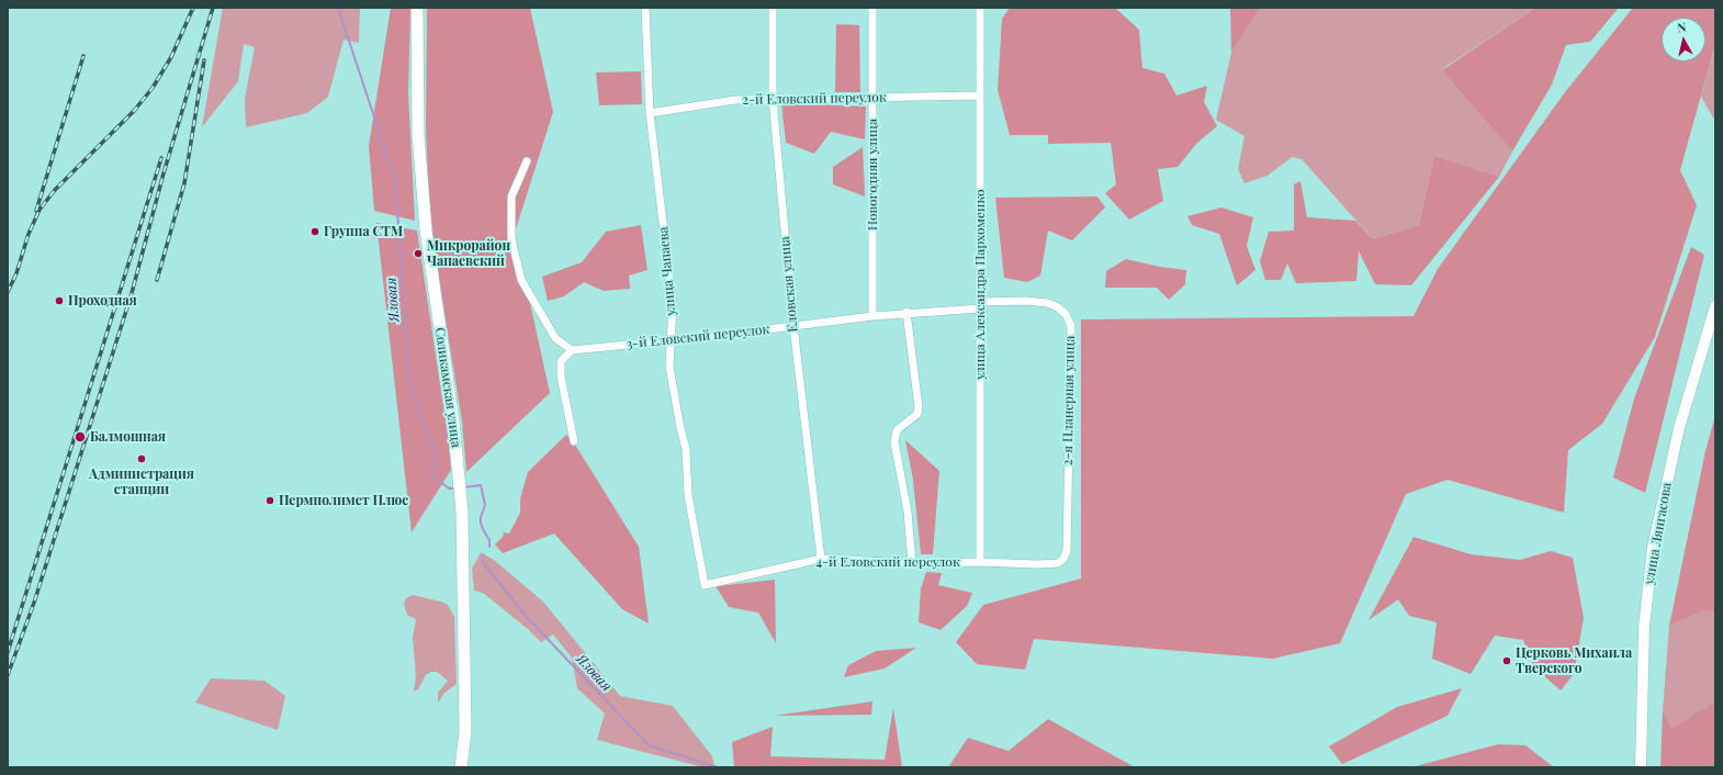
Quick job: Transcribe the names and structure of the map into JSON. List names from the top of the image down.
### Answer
{
  "streets": {
    "main road": ["Соликамская улица", "улица Лянгасова"],
    "street": [
      "2-й Еловский переулок",
      "Новогодняя улица",
      "улица Чапаева",
      "Еловская улица",
      "улица Александра Пархоменко",
      "3-й Еловский переулок",
      "2-я Планерная улица",
      "4-й Еловский переулок"
    ]
  },
  "crossings": [
    ["2-й Еловский переулок", "Новогодняя улица"],
    ["2-й Еловский переулок", "улица Чапаева"],
    ["2-й Еловский переулок", "Еловская улица"],
    ["2-й Еловский переулок", "улица Александра Пархоменко"],
    ["Новогодняя улица", "3-й Еловский переулок"],
    ["улица Чапаева", "3-й Еловский переулок"],
    ["улица Чапаева", "4-й Еловский переулок"],
    ["Еловская улица", "3-й Еловский переулок"],
    ["Еловская улица", "4-й Еловский переулок"],
    ["улица Александра Пархоменко", "3-й Еловский переулок"],
    ["улица Александра Пархоменко", "2-я Планерная улица"],
    ["улица Александра Пархоменко", "4-й Еловский переулок"],
    ["3-й Еловский переулок", "2-я Планерная улица"],
    ["2-я Планерная улица", "4-й Еловский переулок"]
  ],
  "water": ["Язовая"],
  "places": [
    "Группа СТМ",
    "Микрорайон Чапаевский",
    "Проходная",
    "Балмошная",
    "Администрация станции",
    "Пермполимет Плюс",
    "Церковь Михаила Тверского"
  ],
  "north": "top"
}
